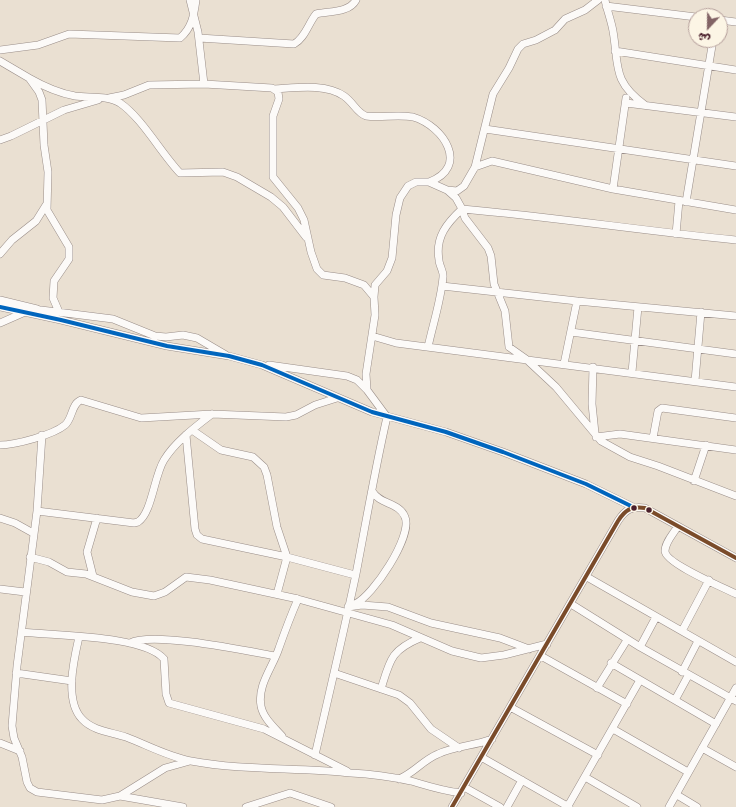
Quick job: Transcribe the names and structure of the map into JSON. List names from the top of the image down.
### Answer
{
  "north": "bottom"
}
